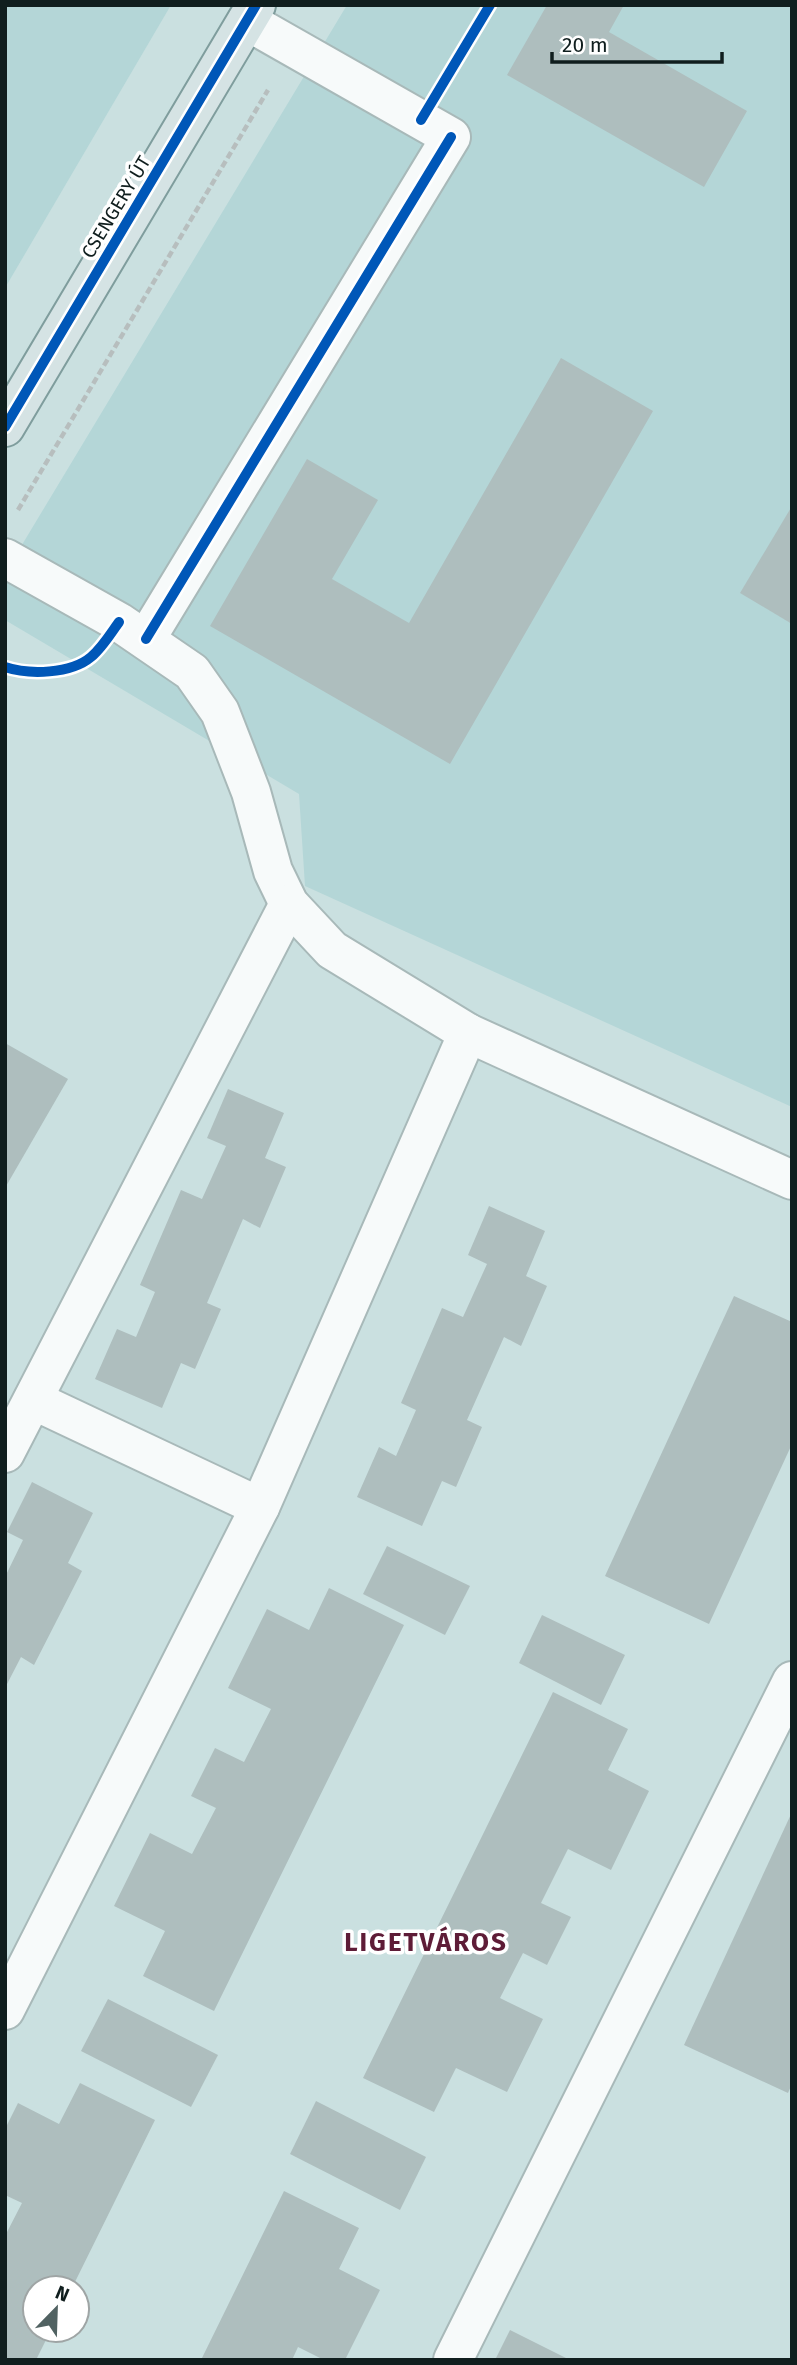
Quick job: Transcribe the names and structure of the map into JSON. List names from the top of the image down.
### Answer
{
  "streets": {
    "main road": ["CSENGERY ÚT"]
  },
  "districts": ["LIGETVÁROS"],
  "scale_bar": "20 m",
  "north": "top right"
}
